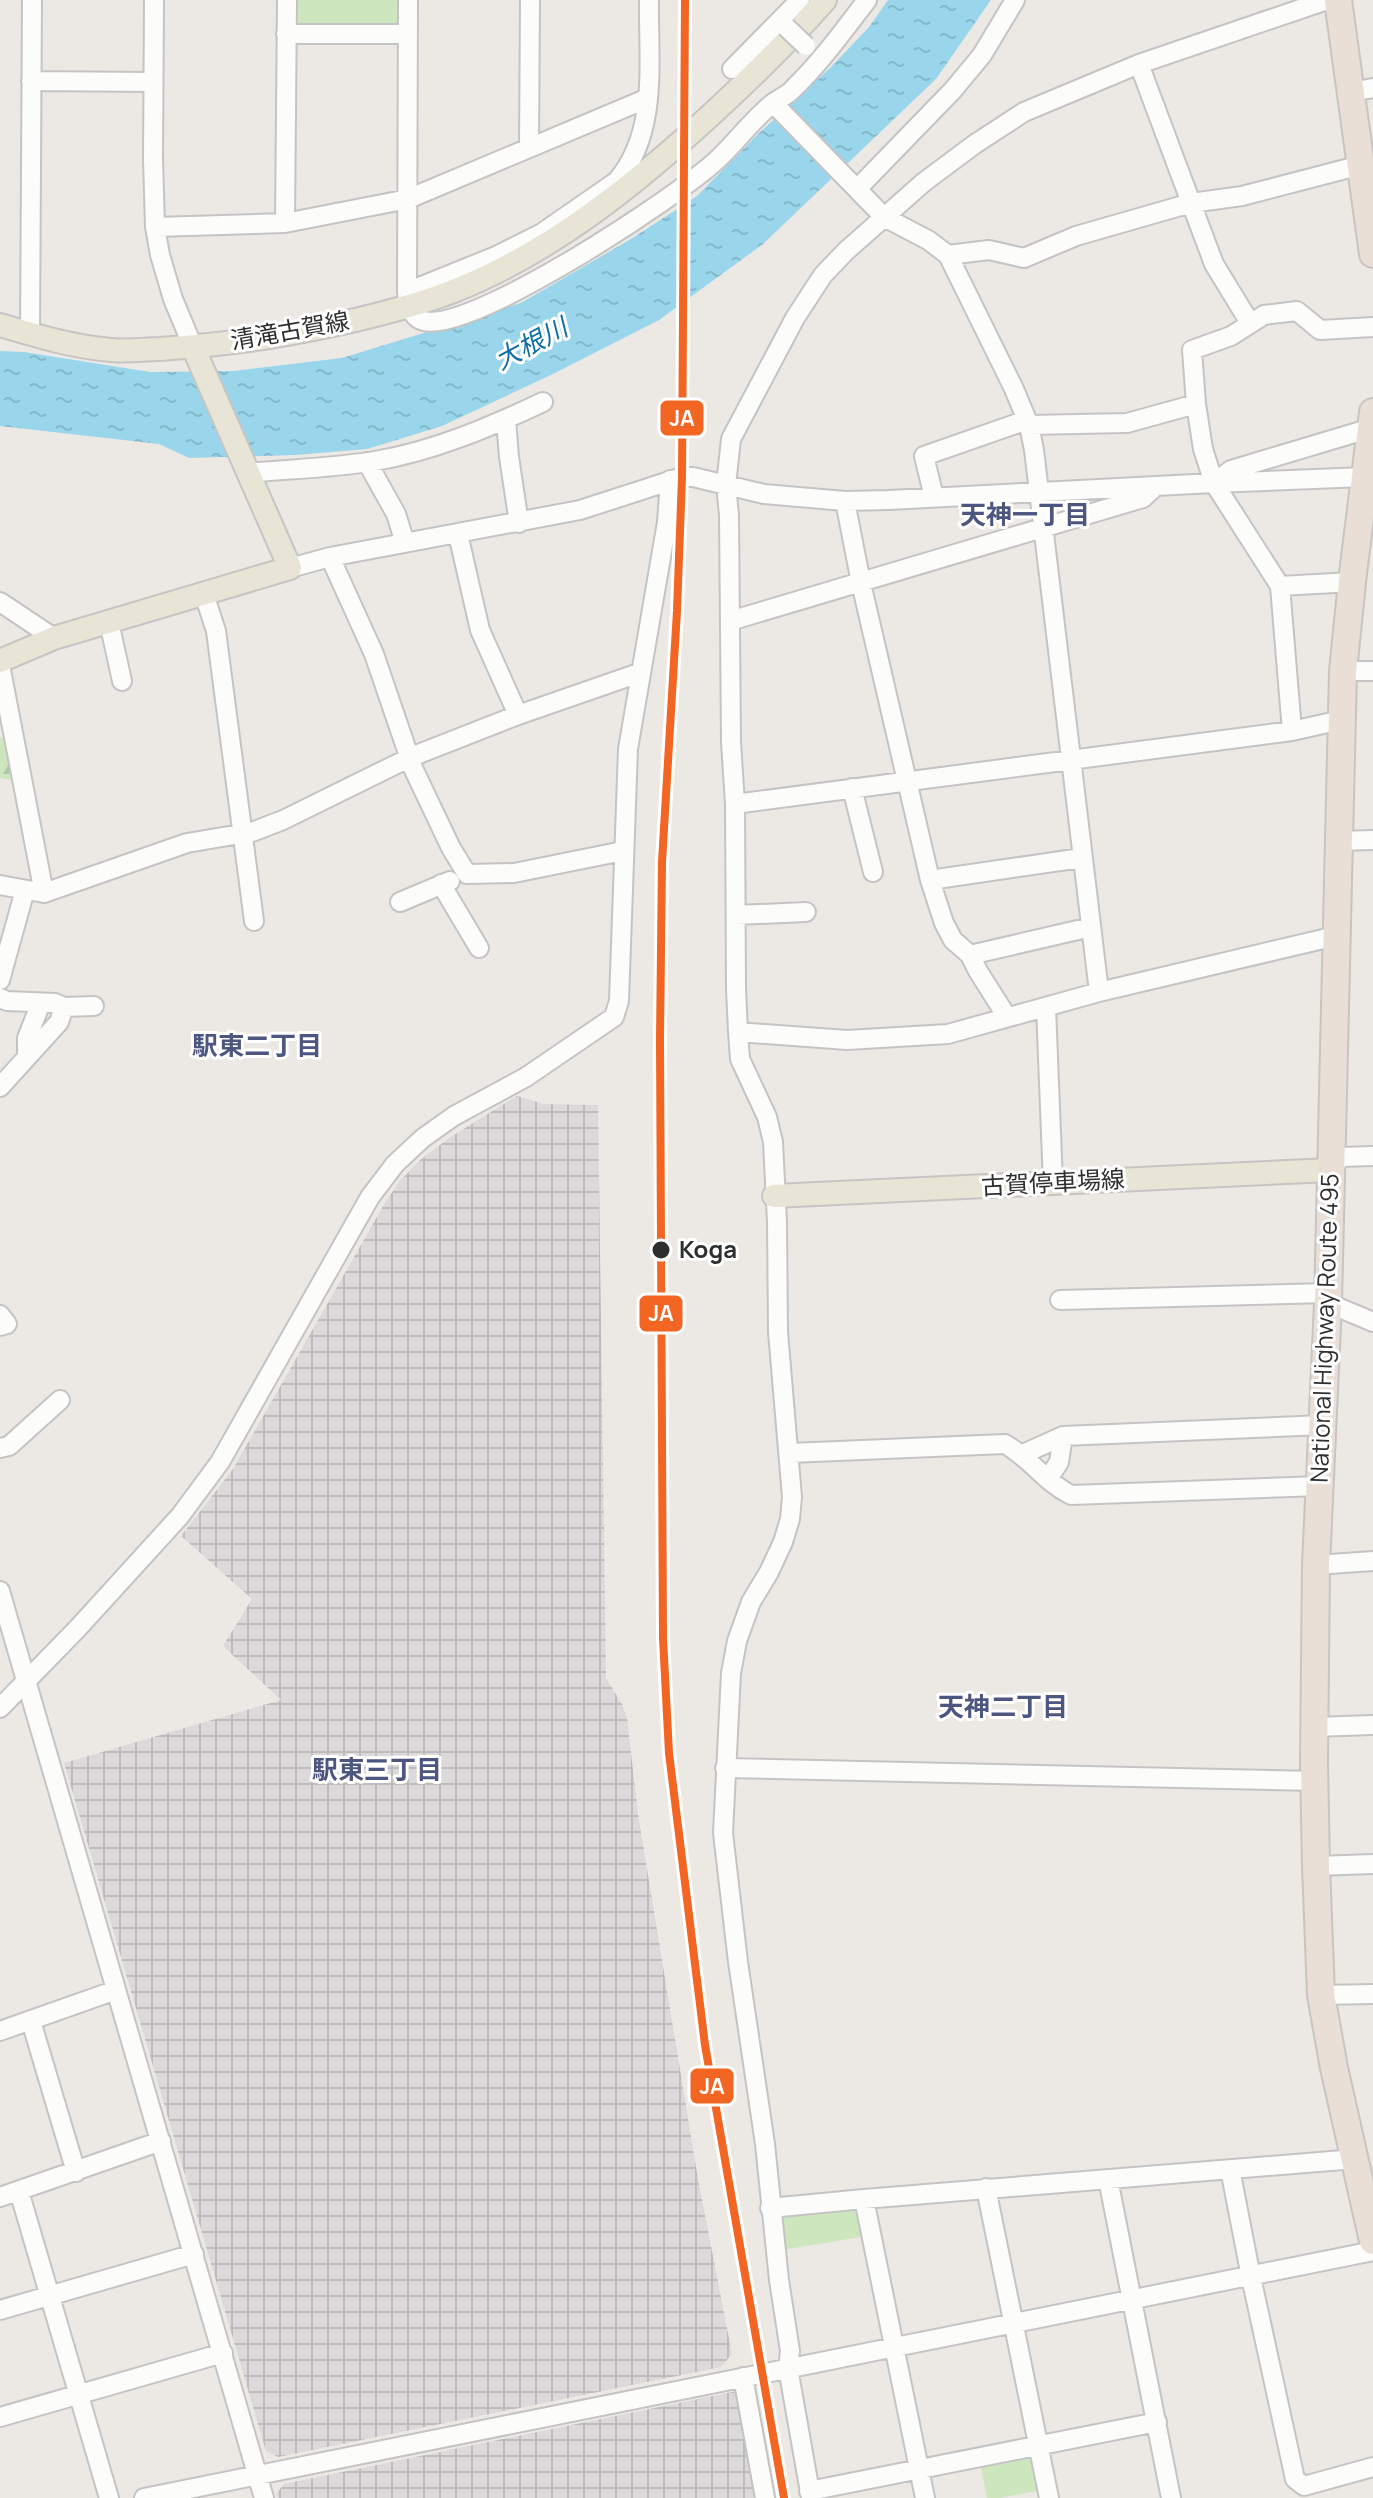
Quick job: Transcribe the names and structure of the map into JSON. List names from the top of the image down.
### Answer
{
  "streets": {
    "highway": ["National Highway Route 495"],
    "main road": ["清滝古賀線", "古賀停車場線"]
  },
  "crossings": [
    ["古賀停車場線", "National Highway Route 495"]
  ],
  "districts": [
    "天神一丁目",
    "駅東二丁目",
    "天神二丁目",
    "駅東三丁目"
  ],
  "water": ["大根川"],
  "places": ["Koga"],
  "lines": ["transit line JA"]
}
